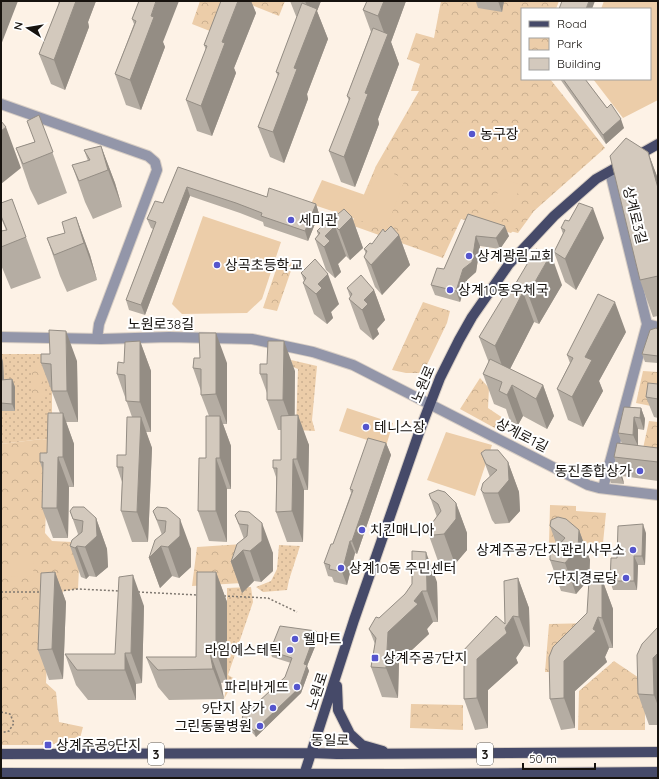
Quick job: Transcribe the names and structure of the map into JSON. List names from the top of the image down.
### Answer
{
  "streets": {
    "main road": ["노원로", "동일로", "3"],
    "street": ["상계로3길", "노원로38길", "상계로1길"]
  },
  "crossings": [
    ["상계로3길", "노원로"],
    ["노원로38길", "노원로"],
    ["노원로38길", "상계로1길"],
    ["노원로", "상계로1길"],
    ["노원로", "동일로"],
    ["노원로", "3"]
  ],
  "places": {
    "other": [
      "농구장",
      "세미관",
      "상계광림교회",
      "상곡초등학교",
      "상계10동우체국",
      "테니스장",
      "동진종합상가",
      "치킨매니아",
      "상계주공7단지관리사무소",
      "상계10동 주민센터",
      "7단지경로당",
      "웰마트",
      "라임에스테틱",
      "파리바게뜨",
      "9단지 상가",
      "그린동물병원"
    ],
    "transit": ["상계주공7단지", "상계주공9단지"]
  },
  "legend": ["Road", "Park", "Building"],
  "scale_bar": "50 m",
  "north": "left"
}
